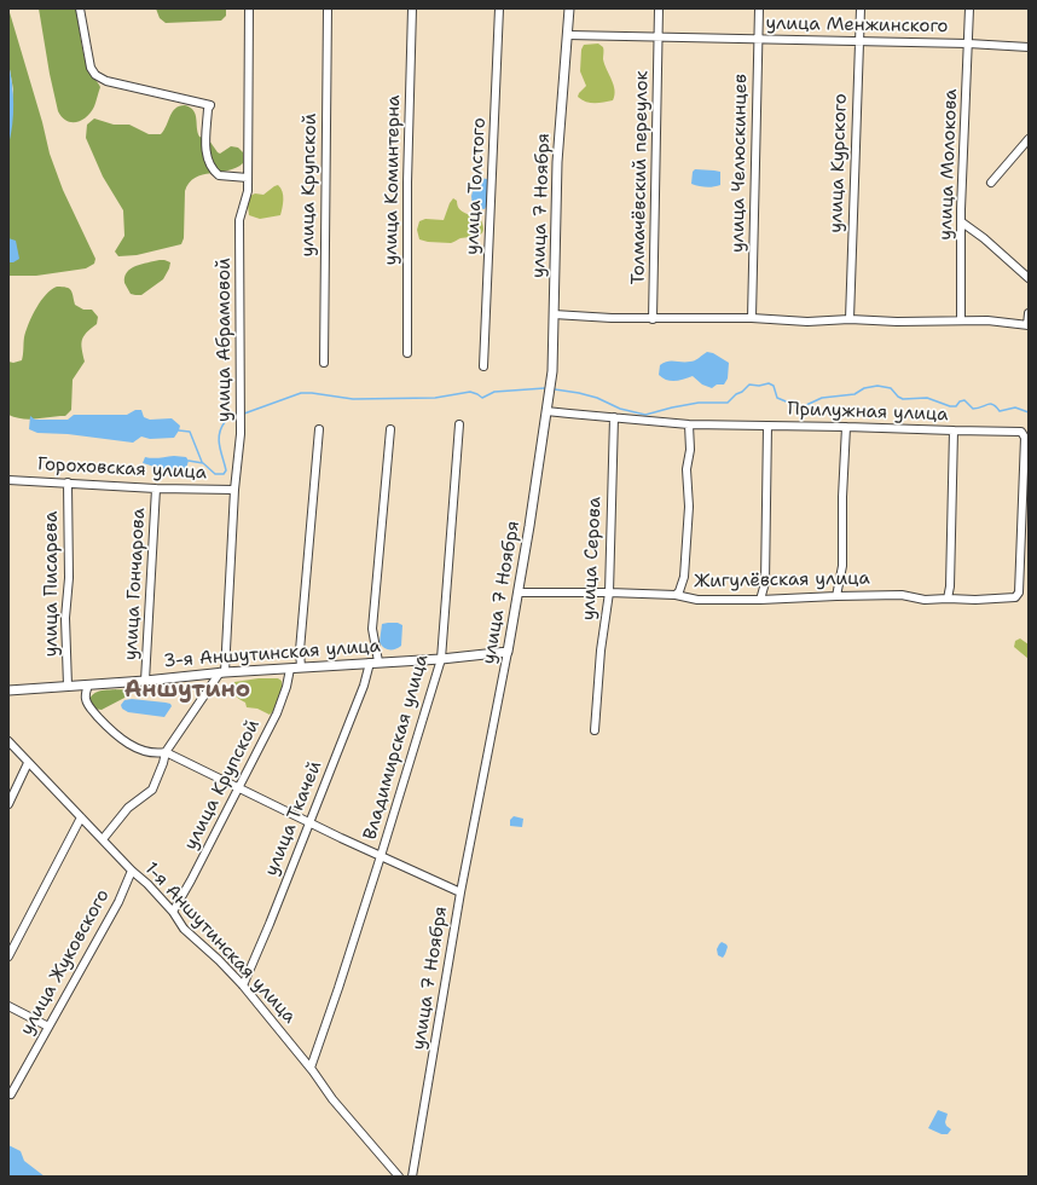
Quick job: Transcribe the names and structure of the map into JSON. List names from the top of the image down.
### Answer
{
  "streets": {
    "street": [
      "улица Менжинского",
      "улица Челюскинцев",
      "улица Курского",
      "улица Молокова",
      "Толмачёвский переулок",
      "улица Коминтерна",
      "улица Крупской",
      "улица Толстого",
      "улица 7 Ноября",
      "улица Абрамовой",
      "Прилужная улица",
      "Гороховская улица",
      "улица Серова",
      "Жигулёвская улица",
      "улица Писарева",
      "улица Гончарова",
      "3-я Аншутинская улица",
      "Владимирская улица",
      "улица Ткачей",
      "1-я Аншутинская улица",
      "улица Жуковского"
    ]
  },
  "crossings": [
    ["улица Менжинского", "улица Челюскинцев"],
    ["улица Менжинского", "улица Курского"],
    ["улица Менжинского", "улица Молокова"],
    ["улица Менжинского", "Толмачёвский переулок"],
    ["улица Менжинского", "улица 7 Ноября"],
    ["улица Крупской", "3-я Аншутинская улица"],
    ["улица Крупской", "1-я Аншутинская улица"],
    ["улица 7 Ноября", "Прилужная улица"],
    ["улица 7 Ноября", "Жигулёвская улица"],
    ["улица 7 Ноября", "3-я Аншутинская улица"],
    ["улица Абрамовой", "Гороховская улица"],
    ["улица Абрамовой", "3-я Аншутинская улица"],
    ["Прилужная улица", "улица Серова"],
    ["Прилужная улица", "Жигулёвская улица"],
    ["Гороховская улица", "улица Писарева"],
    ["Гороховская улица", "улица Гончарова"],
    ["улица Серова", "Жигулёвская улица"],
    ["улица Писарева", "3-я Аншутинская улица"],
    ["улица Гончарова", "3-я Аншутинская улица"],
    ["3-я Аншутинская улица", "Владимирская улица"],
    ["3-я Аншутинская улица", "улица Ткачей"],
    ["Владимирская улица", "1-я Аншутинская улица"],
    ["улица Ткачей", "1-я Аншутинская улица"],
    ["1-я Аншутинская улица", "улица Жуковского"]
  ],
  "districts": ["Аншутино"]
}
